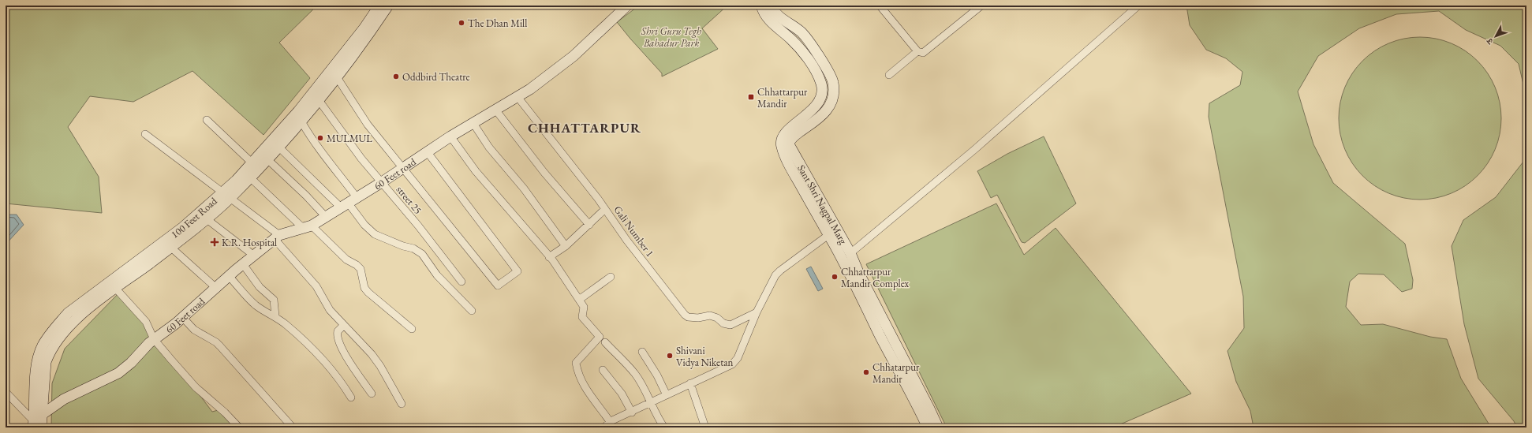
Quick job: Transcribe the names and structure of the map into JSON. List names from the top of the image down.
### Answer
{
  "streets": {
    "street": [
      "60 Feet road",
      "street 25",
      "Sant Shri Nagpal Marg",
      "100 Feet Road",
      "Gali Number 1"
    ]
  },
  "crossings": [
    ["60 Feet road", "street 25"],
    ["60 Feet road", "100 Feet Road"],
    ["60 Feet road", "Gali Number 1"],
    ["street 25", "100 Feet Road"]
  ],
  "districts": ["CHHATTARPUR"],
  "parks": ["Shri Guru Tegh Bahadur Park"],
  "places": {
    "other": [
      "The Dhan Mill",
      "Oddbird Theatre",
      "MULMUL",
      "Chhattarpur Mandir Complex",
      "Shivani Vidya Niketan",
      "Chhatarpur Mandir"
    ],
    "transit": ["Chhattarpur Mandir"],
    "health": ["K.R. Hospital"]
  },
  "north": "bottom left"
}
